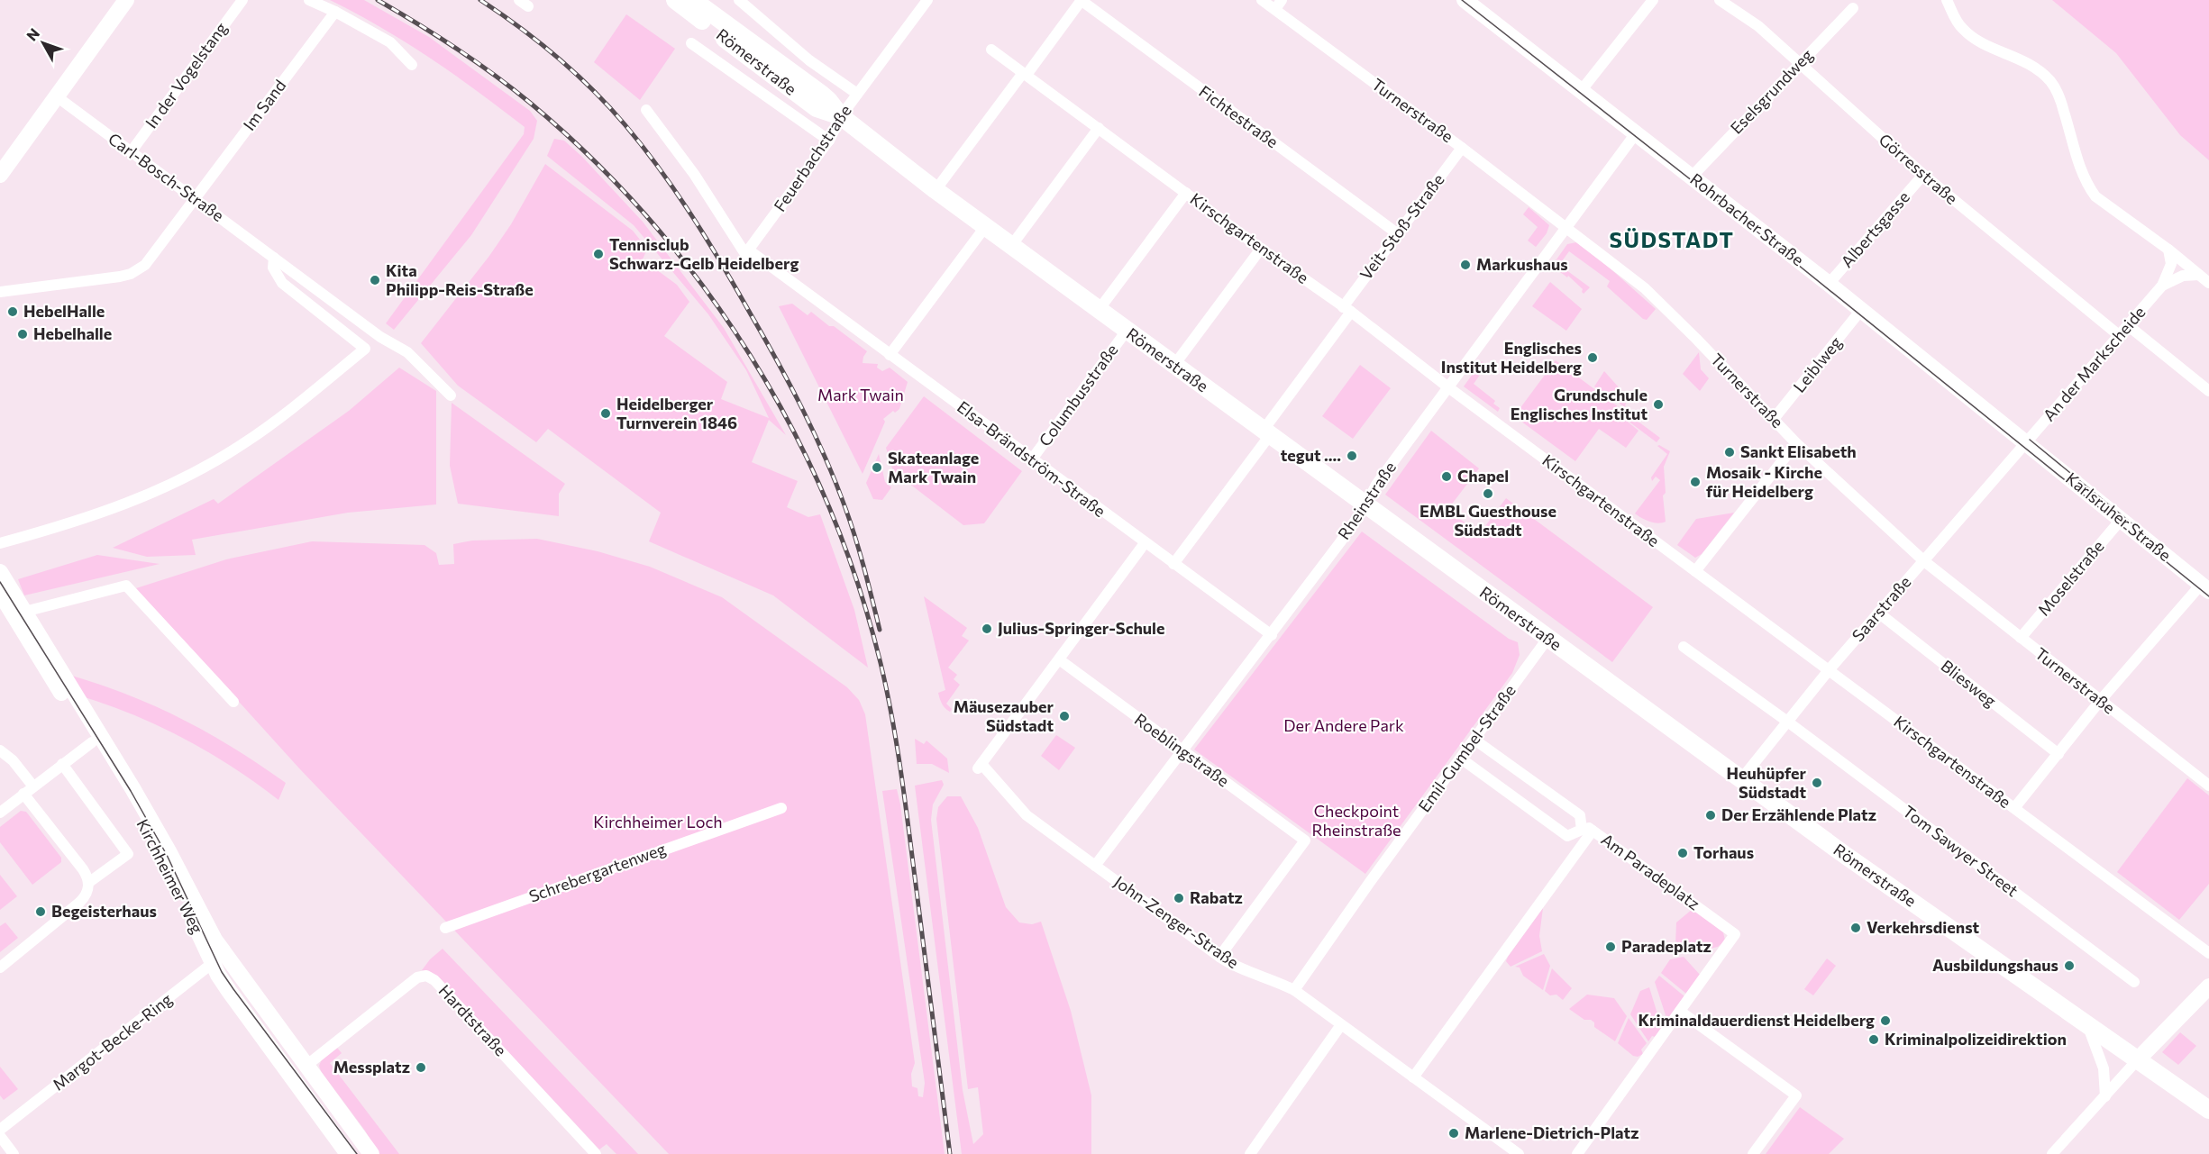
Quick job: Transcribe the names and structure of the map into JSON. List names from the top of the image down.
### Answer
{
  "streets": {
    "main road": ["Römerstraße"],
    "street": [
      "In der Vogelstang",
      "Eselsgrundweg",
      "Im Sand",
      "Turnerstraße",
      "Fichtestraße",
      "Feuerbachstraße",
      "Görresstraße",
      "Carl-Bosch-Straße",
      "Rohrbacher Straße",
      "Veit-Stoß-Straße",
      "Albertsgasse",
      "Kirschgartenstraße",
      "An der Markscheide",
      "Leiblweg",
      "Columbusstraße",
      "Elsa-Brändström-Straße",
      "Rheinstraße",
      "Karlsruher Straße",
      "Moselstraße",
      "Saarstraße",
      "Bliesweg",
      "Emil-Gumbel-Straße",
      "Roeblingstraße",
      "Tom Sawyer Street",
      "Am Paradeplatz",
      "Schrebergartenweg",
      "Kirchheimer Weg",
      "John-Zenger-Straße",
      "Hardtstraße",
      "Margot-Becke-Ring"
    ]
  },
  "crossings": [
    ["Römerstraße", "Feuerbachstraße"],
    ["Römerstraße", "Veit-Stoß-Straße"],
    ["Römerstraße", "Columbusstraße"],
    ["Römerstraße", "Rheinstraße"],
    ["Römerstraße", "Saarstraße"],
    ["Römerstraße", "Emil-Gumbel-Straße"],
    ["In der Vogelstang", "Carl-Bosch-Straße"],
    ["Eselsgrundweg", "Görresstraße"],
    ["Eselsgrundweg", "Rohrbacher Straße"],
    ["Im Sand", "Carl-Bosch-Straße"],
    ["Turnerstraße", "Veit-Stoß-Straße"],
    ["Turnerstraße", "Leiblweg"],
    ["Turnerstraße", "Rheinstraße"],
    ["Turnerstraße", "Moselstraße"],
    ["Turnerstraße", "Saarstraße"],
    ["Fichtestraße", "Veit-Stoß-Straße"],
    ["Feuerbachstraße", "Elsa-Brändström-Straße"],
    ["Görresstraße", "Albertsgasse"],
    ["Görresstraße", "An der Markscheide"],
    ["Rohrbacher Straße", "Albertsgasse"],
    ["Rohrbacher Straße", "An der Markscheide"],
    ["Rohrbacher Straße", "Leiblweg"],
    ["Rohrbacher Straße", "Rheinstraße"],
    ["Rohrbacher Straße", "Karlsruher Straße"],
    ["Rohrbacher Straße", "Saarstraße"],
    ["Veit-Stoß-Straße", "Kirschgartenstraße"],
    ["Kirschgartenstraße", "Rheinstraße"],
    ["Kirschgartenstraße", "Saarstraße"],
    ["An der Markscheide", "Karlsruher Straße"],
    ["An der Markscheide", "Saarstraße"],
    ["Columbusstraße", "Elsa-Brändström-Straße"],
    ["Elsa-Brändström-Straße", "Rheinstraße"],
    ["Rheinstraße", "Roeblingstraße"],
    ["Rheinstraße", "John-Zenger-Straße"],
    ["Karlsruher Straße", "Moselstraße"],
    ["Karlsruher Straße", "Saarstraße"],
    ["Saarstraße", "Bliesweg"],
    ["Saarstraße", "Tom Sawyer Street"],
    ["Emil-Gumbel-Straße", "John-Zenger-Straße"],
    ["Roeblingstraße", "John-Zenger-Straße"],
    ["Am Paradeplatz", "John-Zenger-Straße"],
    ["Kirchheimer Weg", "Hardtstraße"],
    ["Kirchheimer Weg", "Margot-Becke-Ring"]
  ],
  "districts": ["SÜDSTADT"],
  "parks": [
    "Mark Twain",
    "Der Andere Park",
    "Checkpoint Rheinstraße",
    "Kirchheimer Loch"
  ],
  "places": [
    "Tennisclub Schwarz-Gelb Heidelberg",
    "Markushaus",
    "Kita Philipp-Reis-Straße",
    "HebelHalle",
    "Hebelhalle",
    "Englisches Institut Heidelberg",
    "Grundschule Englisches Institut",
    "Heidelberger Turnverein 1846",
    "Sankt Elisabeth",
    "tegut ....",
    "Skateanlage Mark Twain",
    "Chapel",
    "Mosaik - Kirche für Heidelberg",
    "EMBL Guesthouse Südstadt",
    "Julius-Springer-Schule",
    "Mäusezauber Südstadt",
    "Heuhüpfer Südstadt",
    "Der Erzählende Platz",
    "Torhaus",
    "Rabatz",
    "Begeisterhaus",
    "Verkehrsdienst",
    "Paradeplatz",
    "Ausbildungshaus",
    "Kriminaldauerdienst Heidelberg",
    "Kriminalpolizeidirektion",
    "Messplatz",
    "Marlene-Dietrich-Platz"
  ],
  "north": "top left"
}
